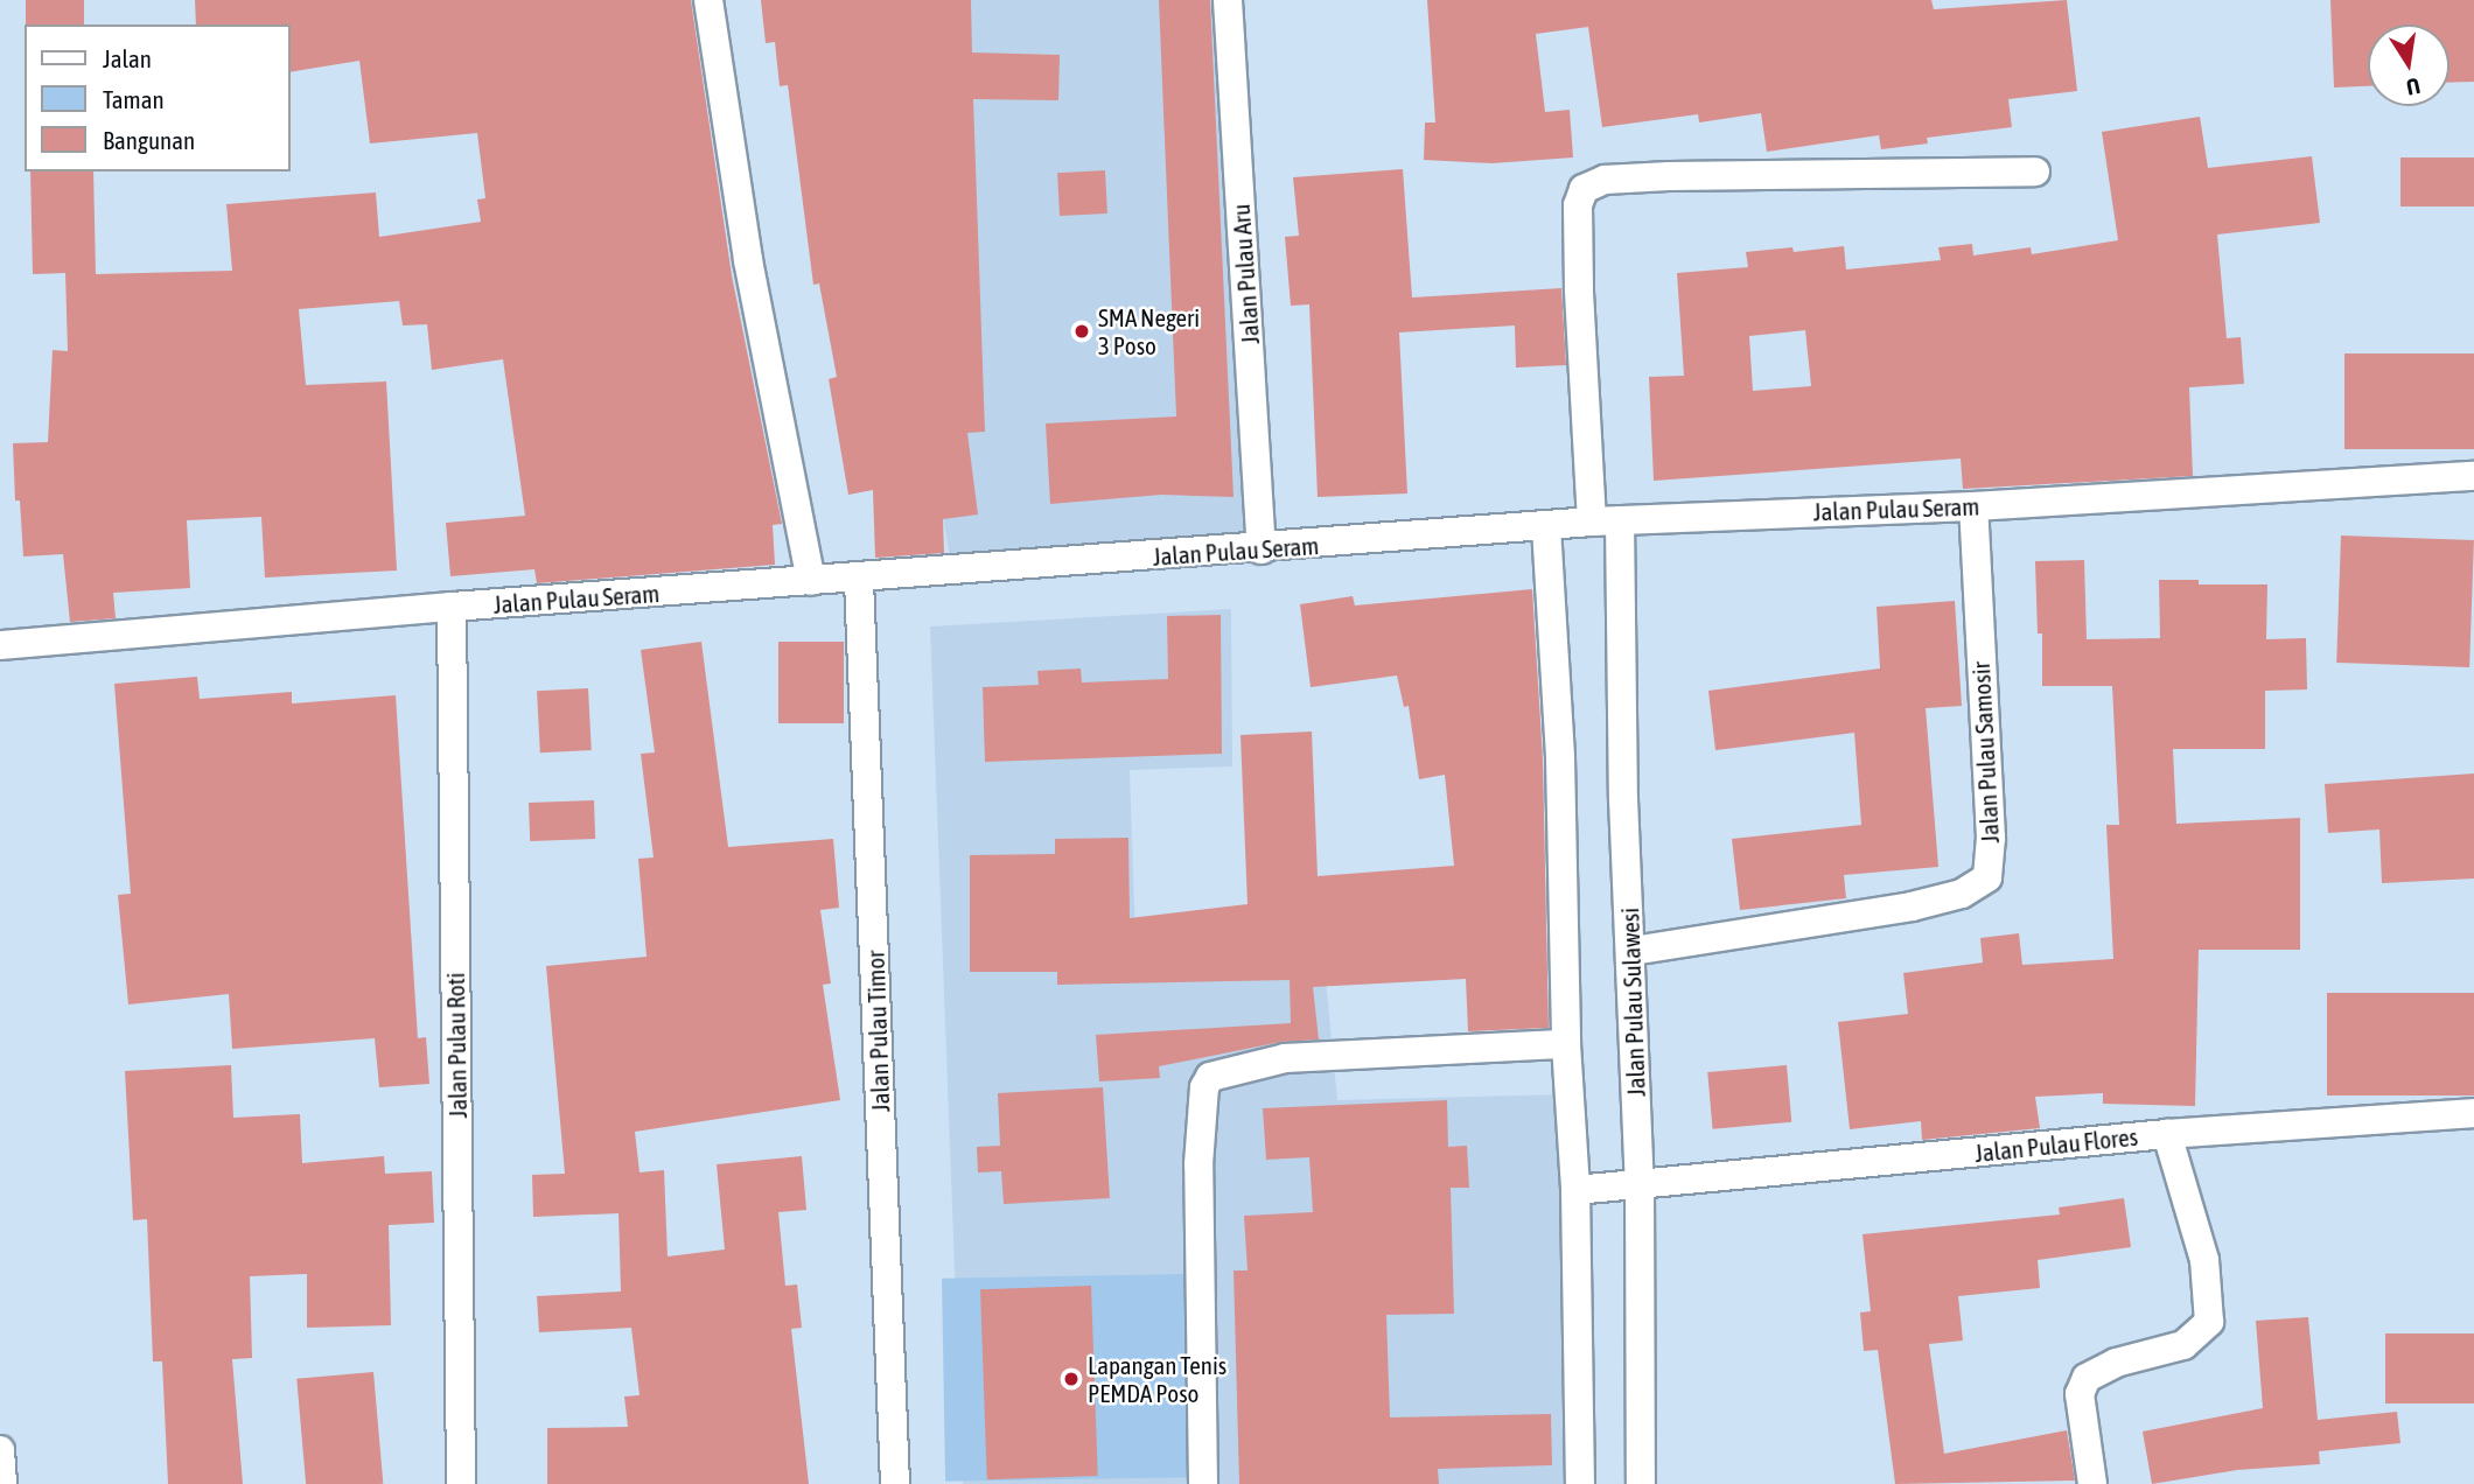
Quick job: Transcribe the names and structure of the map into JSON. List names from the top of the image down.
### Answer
{
  "streets": {
    "street": [
      "Jalan Pulau Aru",
      "Jalan Pulau Seram",
      "Jalan Pulau Samosir",
      "Jalan Pulau Sulawesi",
      "Jalan Pulau Timor",
      "Jalan Pulau Roti",
      "Jalan Pulau Flores"
    ]
  },
  "crossings": [
    ["Jalan Pulau Aru", "Jalan Pulau Seram"],
    ["Jalan Pulau Seram", "Jalan Pulau Samosir"],
    ["Jalan Pulau Seram", "Jalan Pulau Sulawesi"],
    ["Jalan Pulau Seram", "Jalan Pulau Timor"],
    ["Jalan Pulau Seram", "Jalan Pulau Roti"],
    ["Jalan Pulau Samosir", "Jalan Pulau Sulawesi"],
    ["Jalan Pulau Sulawesi", "Jalan Pulau Flores"]
  ],
  "places": ["SMA Negeri 3 Poso", "Lapangan Tenis PEMDA Poso"],
  "legend": ["Jalan", "Taman", "Bangunan"],
  "north": "bottom"
}
